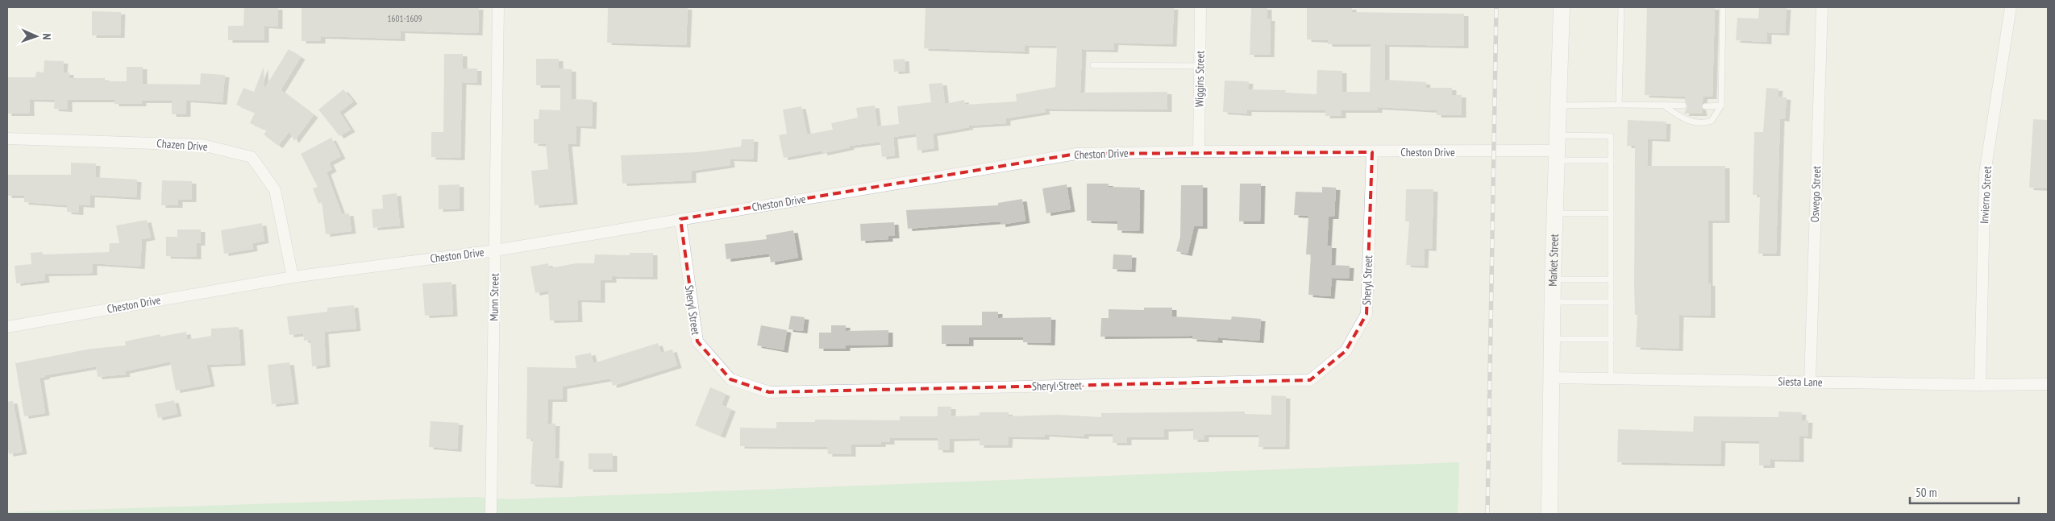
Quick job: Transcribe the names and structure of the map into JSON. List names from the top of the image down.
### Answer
{
  "streets": {
    "main road": ["Market Street"],
    "street": [
      "Wiggins Street",
      "Chazen Drive",
      "Cheston Drive",
      "Oswego Street",
      "Invierno Street",
      "Sheryl Street",
      "Munn Street",
      "Siesta Lane"
    ]
  },
  "crossings": [
    ["Wiggins Street", "Cheston Drive"],
    ["Chazen Drive", "Cheston Drive"],
    ["Cheston Drive", "Market Street"],
    ["Cheston Drive", "Sheryl Street"],
    ["Cheston Drive", "Munn Street"],
    ["Oswego Street", "Siesta Lane"],
    ["Invierno Street", "Siesta Lane"],
    ["Market Street", "Siesta Lane"]
  ],
  "house_numbers": ["1601-1609"],
  "scale_bar": "50 m",
  "north": "right"
}
